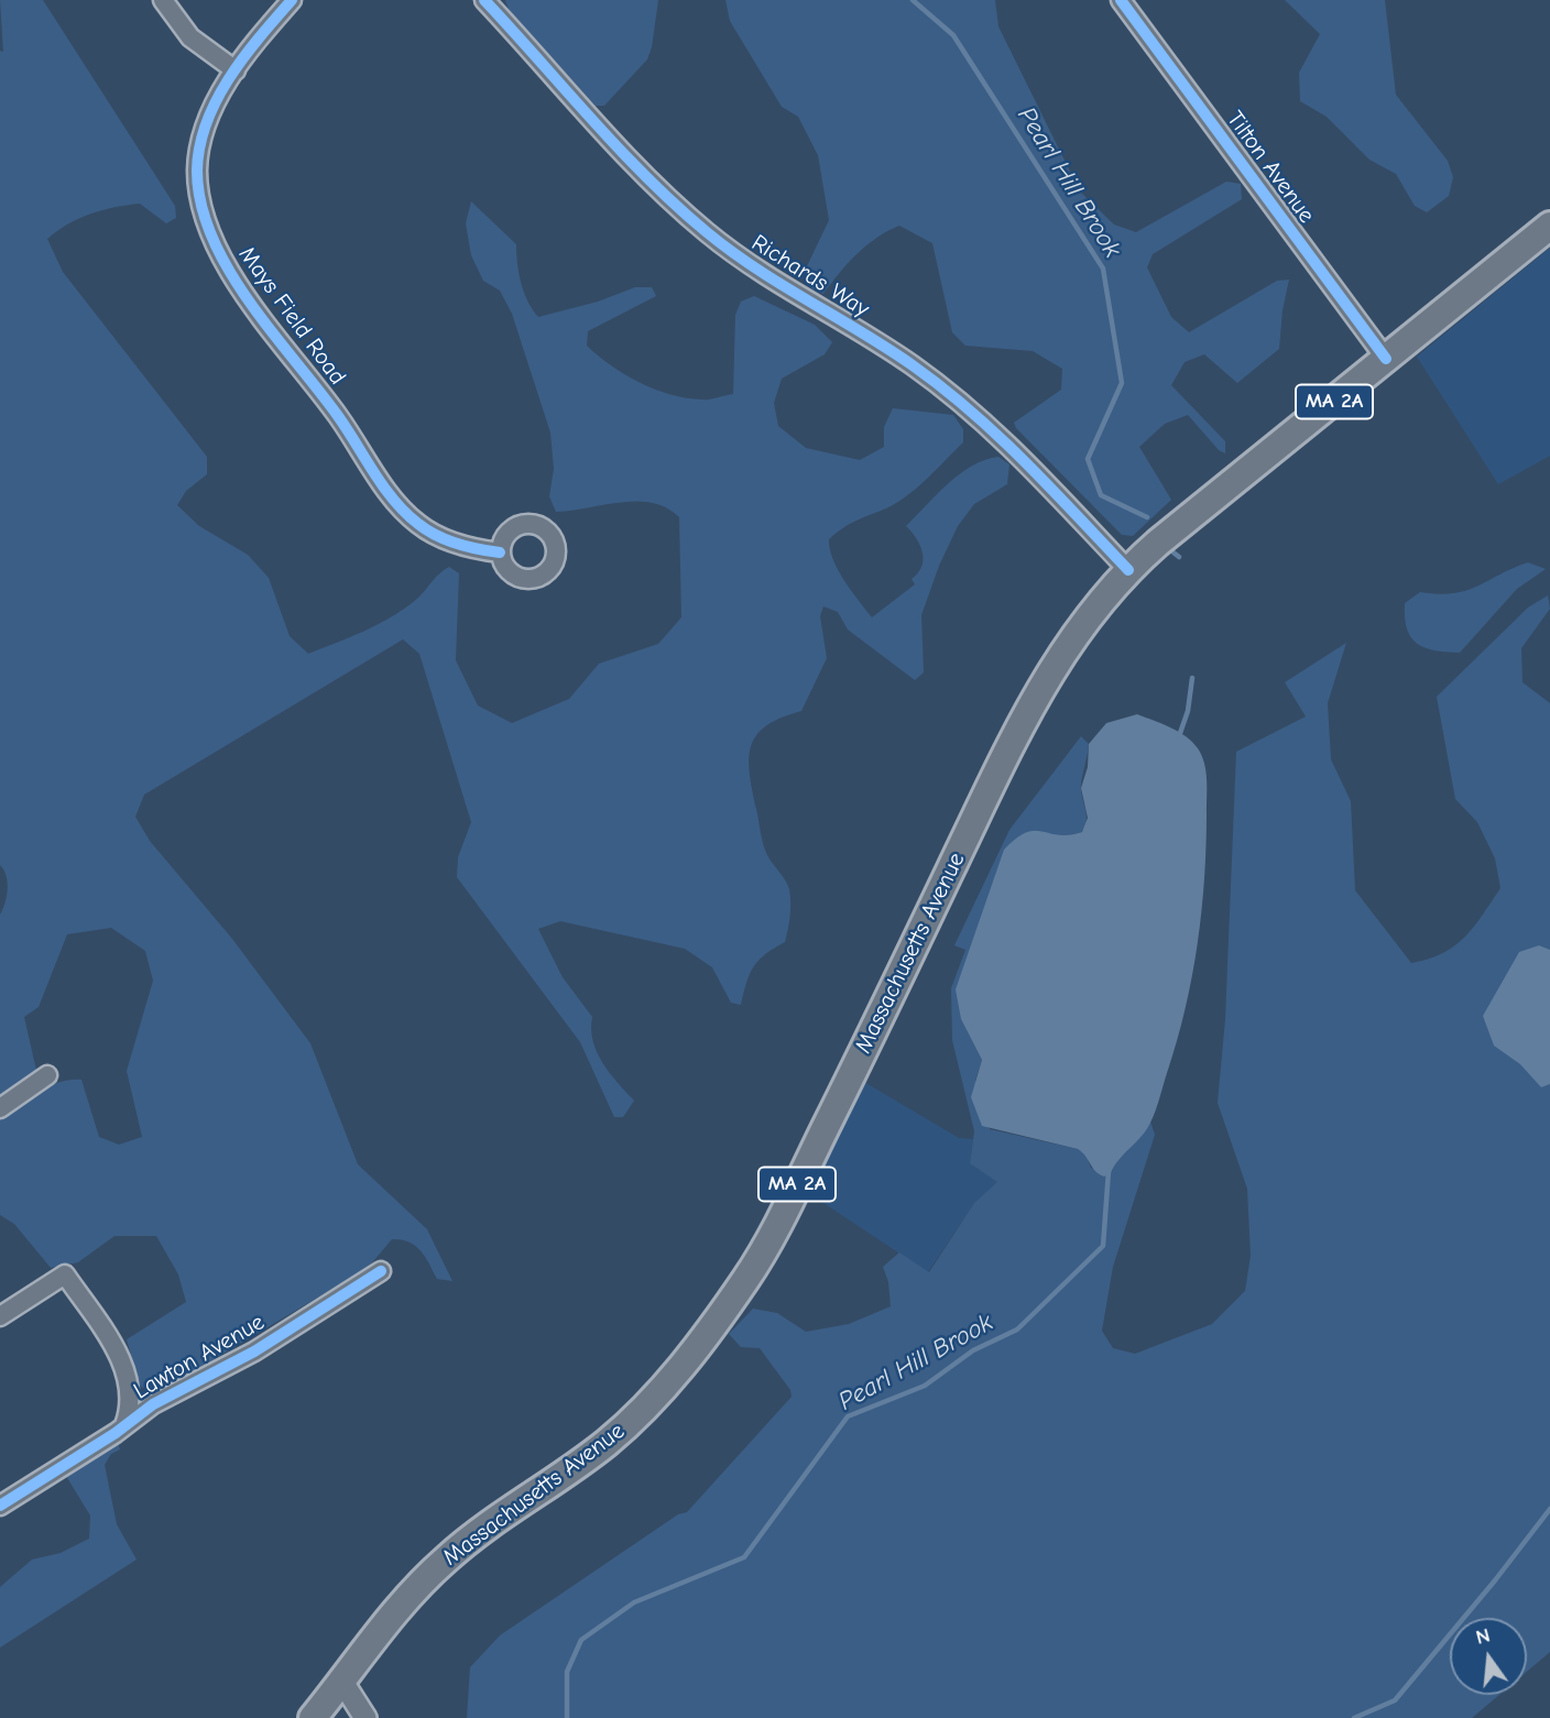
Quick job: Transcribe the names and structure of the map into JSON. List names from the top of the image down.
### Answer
{
  "streets": {
    "main road": ["MA 2A", "Massachusetts Avenue"],
    "street": [
      "Tilton Avenue",
      "Richards Way",
      "Mays Field Road",
      "Lawton Avenue"
    ]
  },
  "crossings": [
    ["Tilton Avenue", "Massachusetts Avenue"],
    ["Richards Way", "Massachusetts Avenue"]
  ],
  "water": ["Pearl Hill Brook"],
  "north": "top"
}
